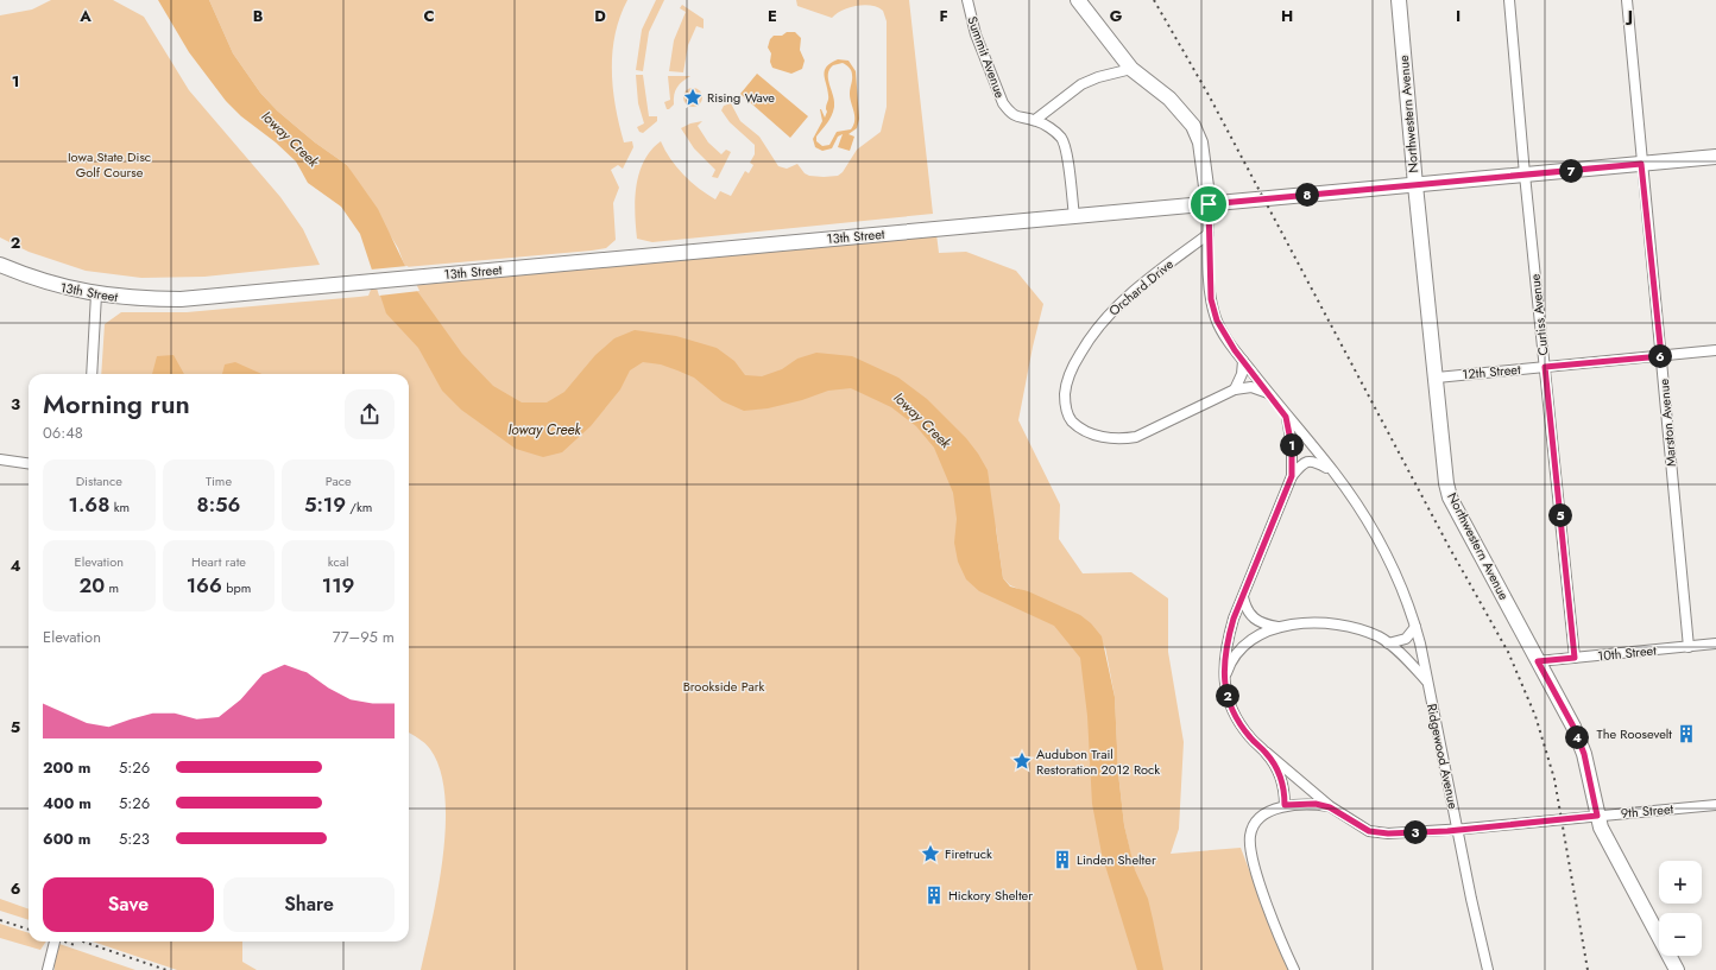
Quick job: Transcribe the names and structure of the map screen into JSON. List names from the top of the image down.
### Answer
{
  "streets": {
    "main road": ["Northwestern Avenue", "13th Street", "Ridgewood Avenue"],
    "street": [
      "Summit Avenue",
      "Orchard Drive",
      "Curtiss Avenue",
      "12th Street",
      "Marston Avenue",
      "10th Street",
      "9th Street"
    ]
  },
  "crossings": [
    ["Summit Avenue", "13th Street"],
    ["Northwestern Avenue", "13th Street"],
    ["Northwestern Avenue", "12th Street"],
    ["Northwestern Avenue", "10th Street"],
    ["Northwestern Avenue", "9th Street"],
    ["13th Street", "Curtiss Avenue"],
    ["13th Street", "Marston Avenue"],
    ["13th Street", "Ridgewood Avenue"],
    ["Orchard Drive", "Ridgewood Avenue"],
    ["Curtiss Avenue", "12th Street"],
    ["Curtiss Avenue", "10th Street"],
    ["12th Street", "Marston Avenue"],
    ["Marston Avenue", "10th Street"],
    ["Ridgewood Avenue", "9th Street"]
  ],
  "water": ["Ioway Creek"],
  "parks": ["Iowa State Disc Golf Course", "Brookside Park"],
  "places": {
    "place": ["Rising Wave", "Audubon Trail Restoration 2012 Rock", "Firetruck"],
    "building": ["The Roosevelt", "Linden Shelter", "Hickory Shelter"]
  },
  "page": {
    "pins": [
      "7",
      "8",
      "6",
      "1",
      "5",
      "2",
      "4",
      "3"
    ],
    "heading": ["Morning run", "06:48"],
    "stats": [
      ["Distance", "1.68 km"],
      ["Time", "8:56"],
      ["Pace", "5:19 /km"],
      ["Elevation", "20 m"],
      ["Heart rate", "166 bpm"],
      ["kcal", "119"]
    ],
    "chart": ["Elevation", "77–95 m"],
    "list": [
      {
        "name": "200 m",
        "note": "5:26"
      },
      {
        "name": "400 m",
        "note": "5:26"
      },
      {
        "name": "600 m",
        "note": "5:23"
      }
    ],
    "map_buttons": ["+", "−"],
    "buttons": ["Save", "Share"]
  },
  "grid": {
    "columns": [
      "A",
      "B",
      "C",
      "D",
      "E",
      "F",
      "G",
      "H",
      "I",
      "J"
    ],
    "rows": [
      "1",
      "2",
      "3",
      "4",
      "5",
      "6"
    ]
  }
}
